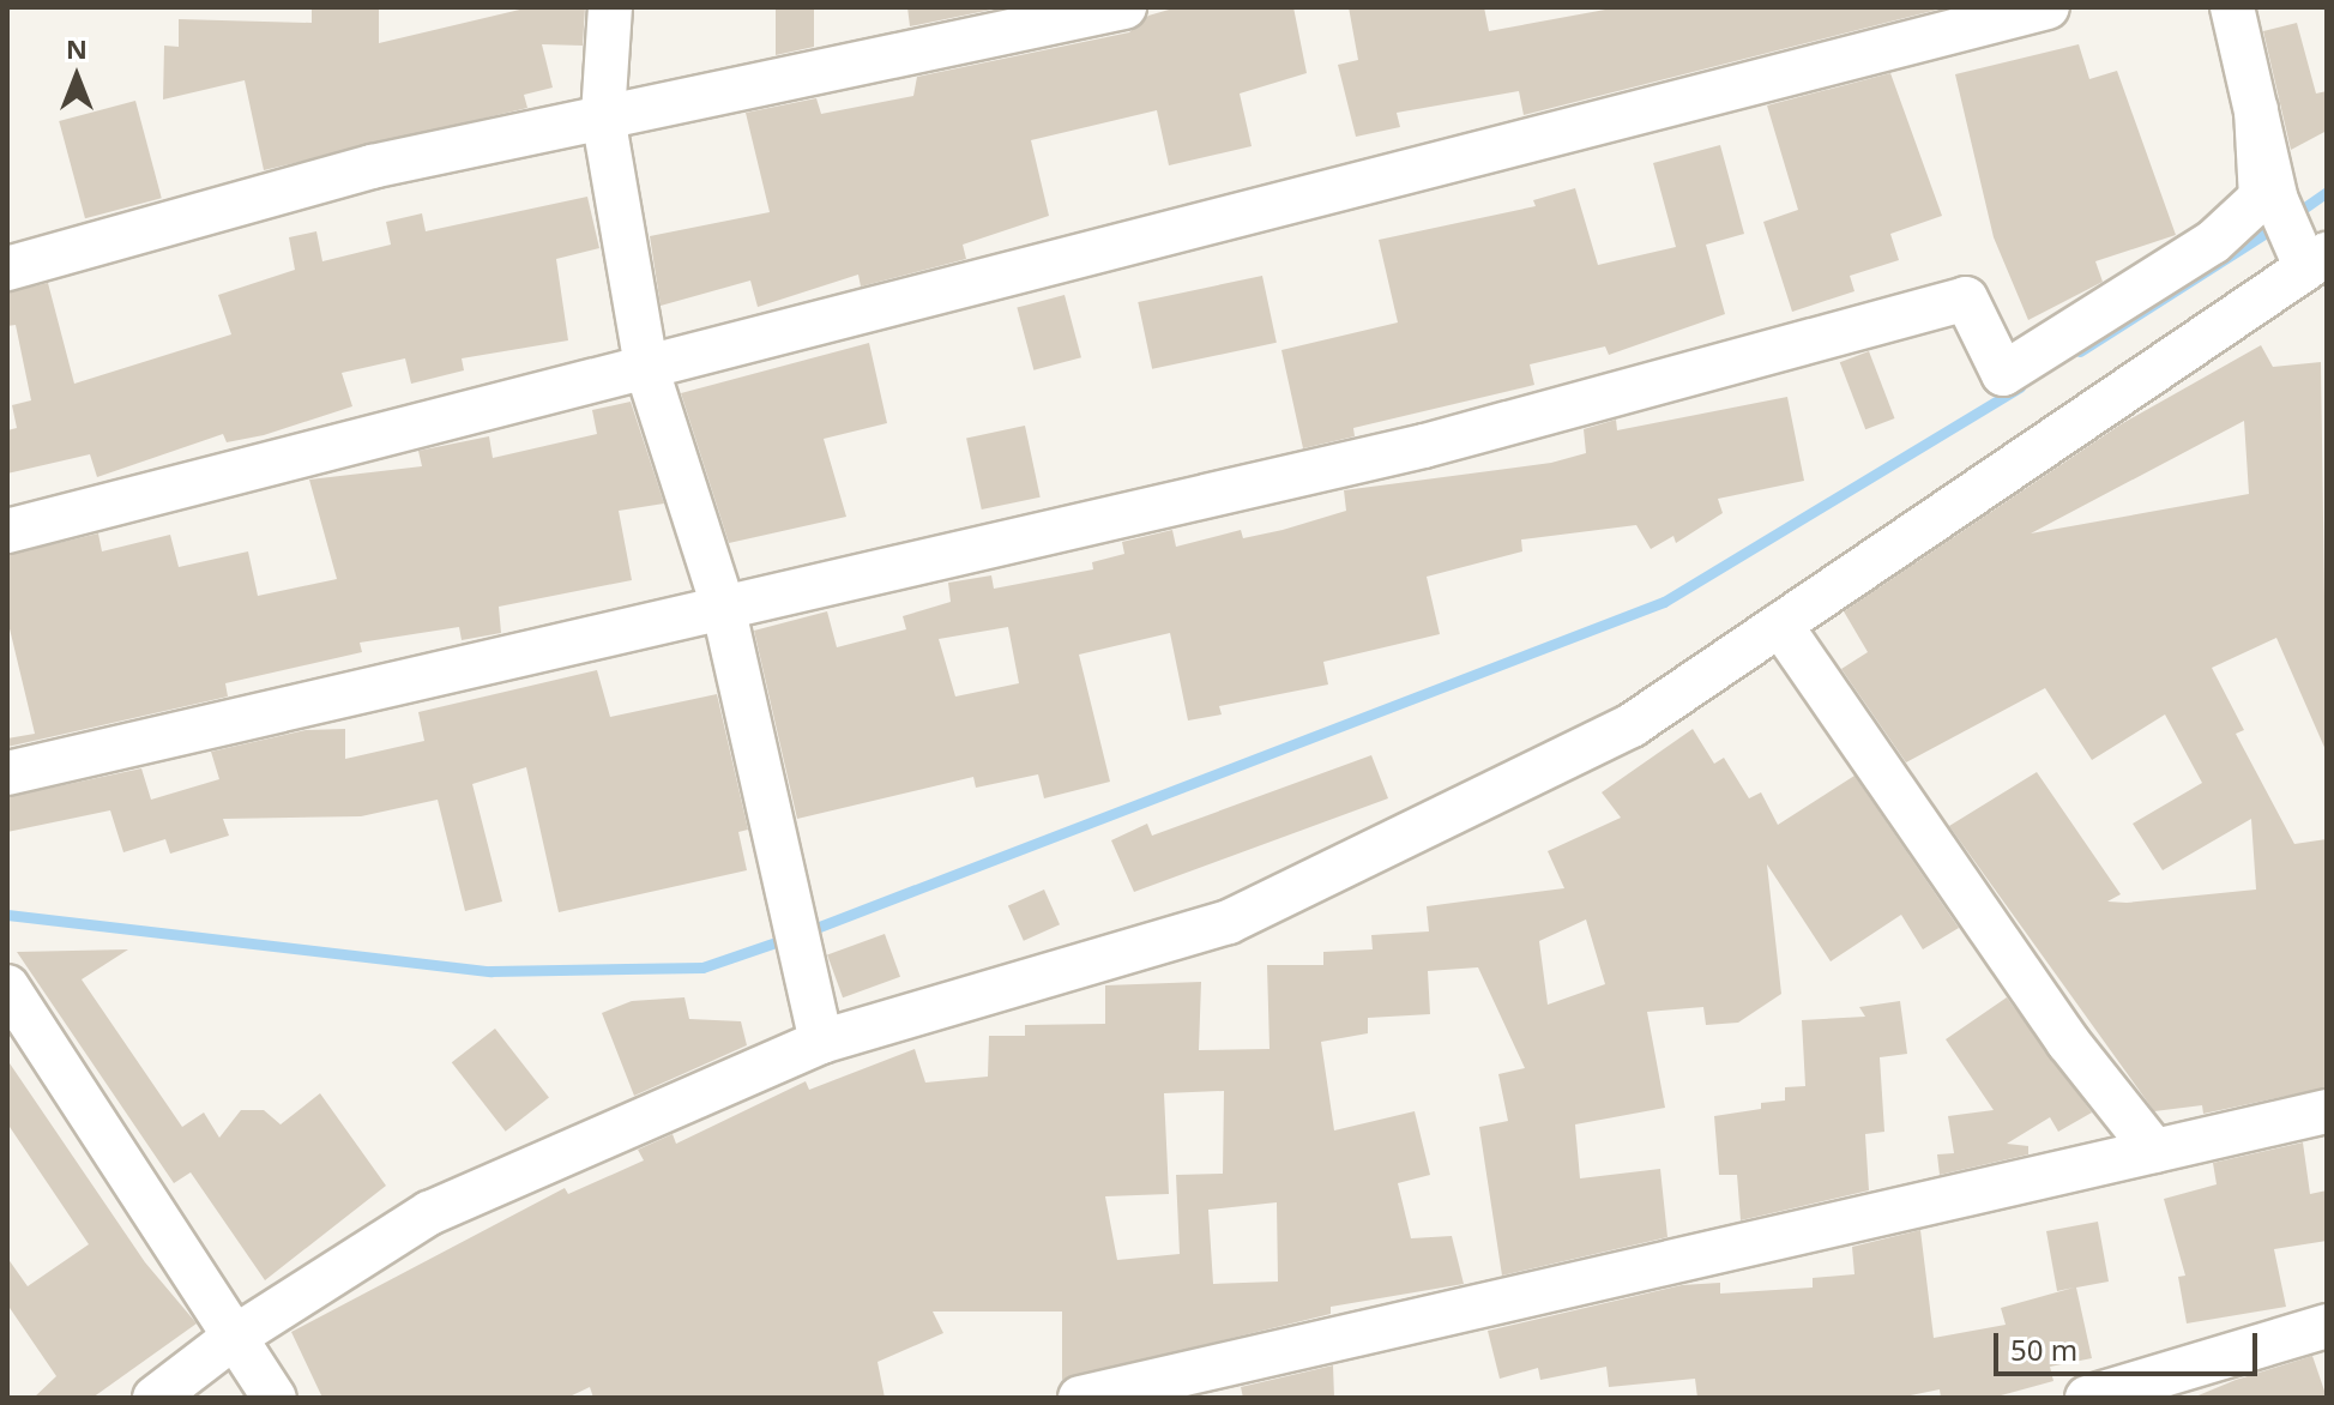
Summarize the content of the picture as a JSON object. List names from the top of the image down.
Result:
{
  "scale_bar": "50 m",
  "north": "top"
}
